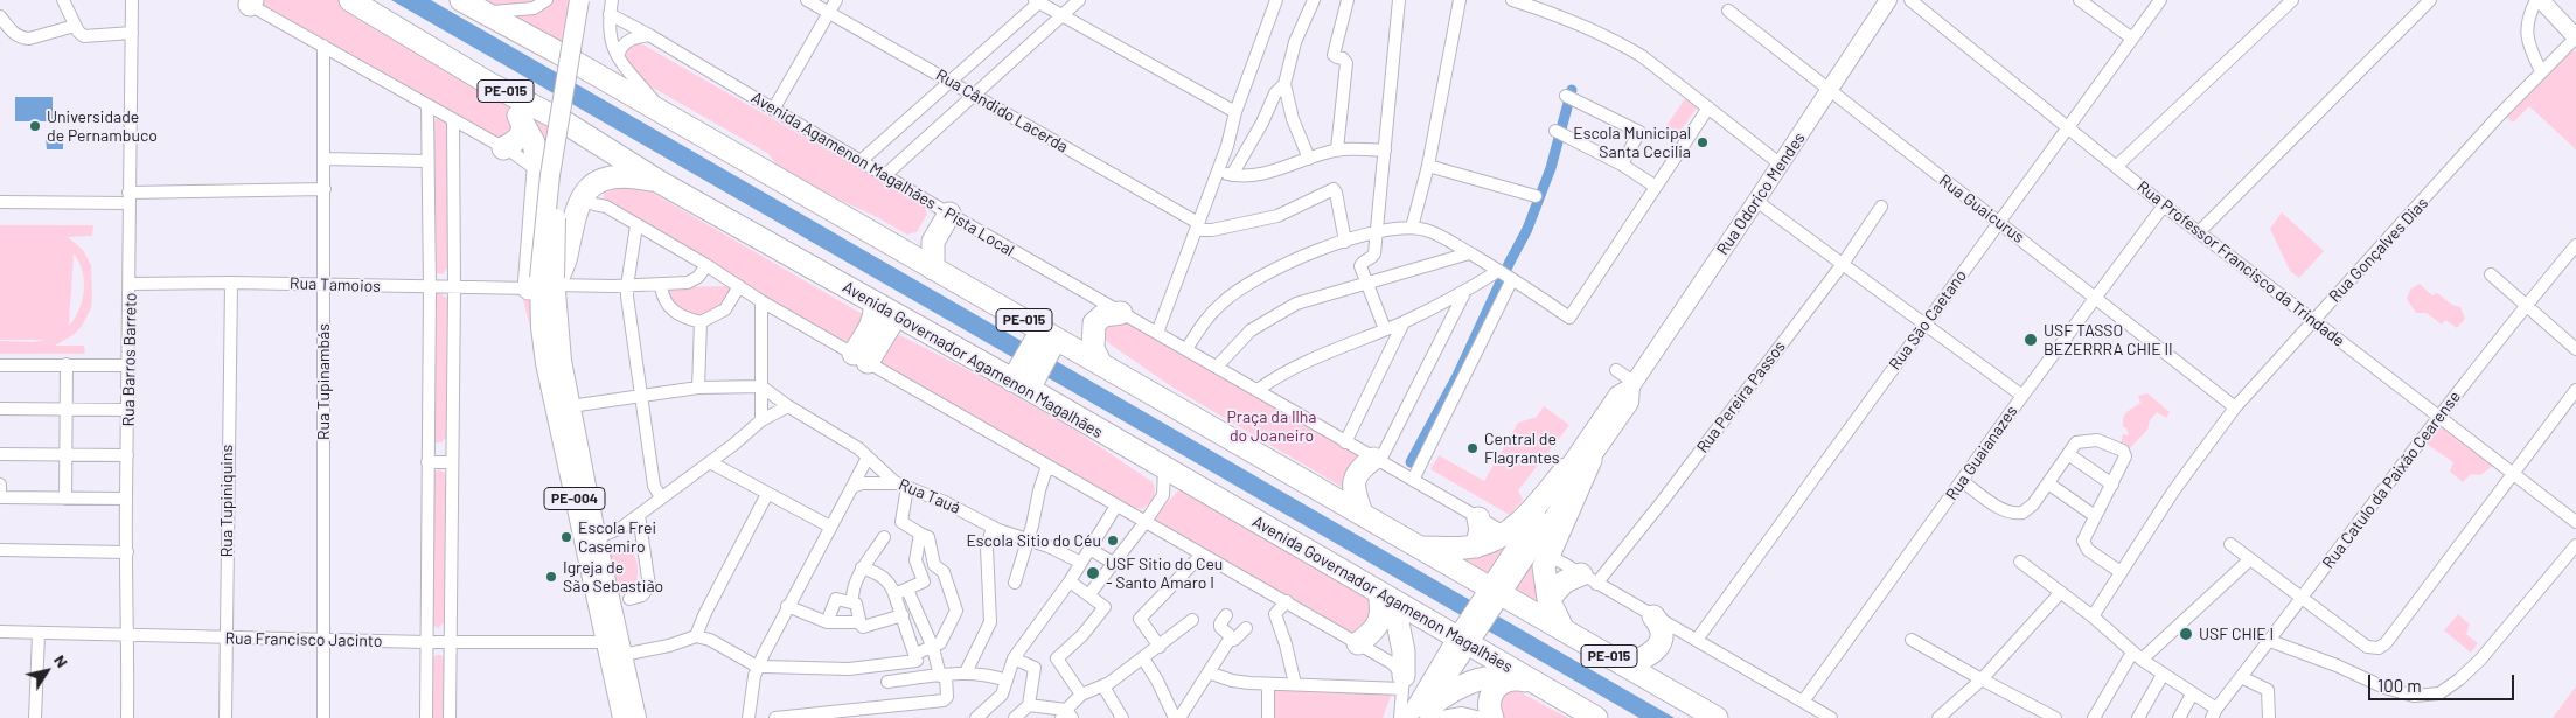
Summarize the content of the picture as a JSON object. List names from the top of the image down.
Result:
{
  "streets": {
    "highway": ["PE-015", "Avenida Governador Agamenon Magalhães"],
    "main road": ["Rua Odorico Mendes", "PE-004"],
    "street": [
      "Rua Cândido Lacerda",
      "Avenida Agamenon Magalhães - Pista Local",
      "Rua Guaicurus",
      "Rua Gonçalves Dias",
      "Rua Professor Francisco da Trindade",
      "Rua Tamoios",
      "Rua São Caetano",
      "Rua Barros Barreto",
      "Rua Tupinambás",
      "Rua Pereira Passos",
      "Rua Guaianazes",
      "Rua Catulo da Paixão Cearense",
      "Rua Tauá",
      "Rua Tupiniquins",
      "Rua Francisco Jacinto"
    ]
  },
  "crossings": [
    ["PE-015", "Rua Odorico Mendes"],
    ["Rua Odorico Mendes", "Rua Guaicurus"],
    ["Rua Guaicurus", "Rua Gonçalves Dias"],
    ["Rua Guaicurus", "Rua São Caetano"],
    ["Rua Guaicurus", "Rua Guaianazes"],
    ["Rua Gonçalves Dias", "Rua Professor Francisco da Trindade"],
    ["Rua Professor Francisco da Trindade", "Rua São Caetano"],
    ["Rua Professor Francisco da Trindade", "Rua Guaianazes"],
    ["Rua Professor Francisco da Trindade", "Rua Catulo da Paixão Cearense"],
    ["Rua Tamoios", "Rua Barros Barreto"],
    ["Rua Tamoios", "Rua Tupinambás"],
    ["Rua Tamoios", "PE-004"],
    ["Rua Tamoios", "Rua Tupiniquins"],
    ["Rua Barros Barreto", "Rua Francisco Jacinto"],
    ["Rua Tupinambás", "Rua Francisco Jacinto"],
    ["PE-004", "Rua Francisco Jacinto"],
    ["Rua Tupiniquins", "Rua Francisco Jacinto"]
  ],
  "parks": ["Praça da Ilha do Joaneiro"],
  "places": [
    "Universidade de Pernambuco",
    "Escola Municipal Santa Cecilia",
    "USF TASSO BEZERRRA CHIE II",
    "Central de Flagrantes",
    "Escola Frei Casemiro",
    "Escola Sitio do Céu",
    "USF Sitio do Ceu - Santo Amaro I",
    "Igreja de São Sebastião",
    "USF CHIE I"
  ],
  "scale_bar": "100 m",
  "north": "top right"
}
